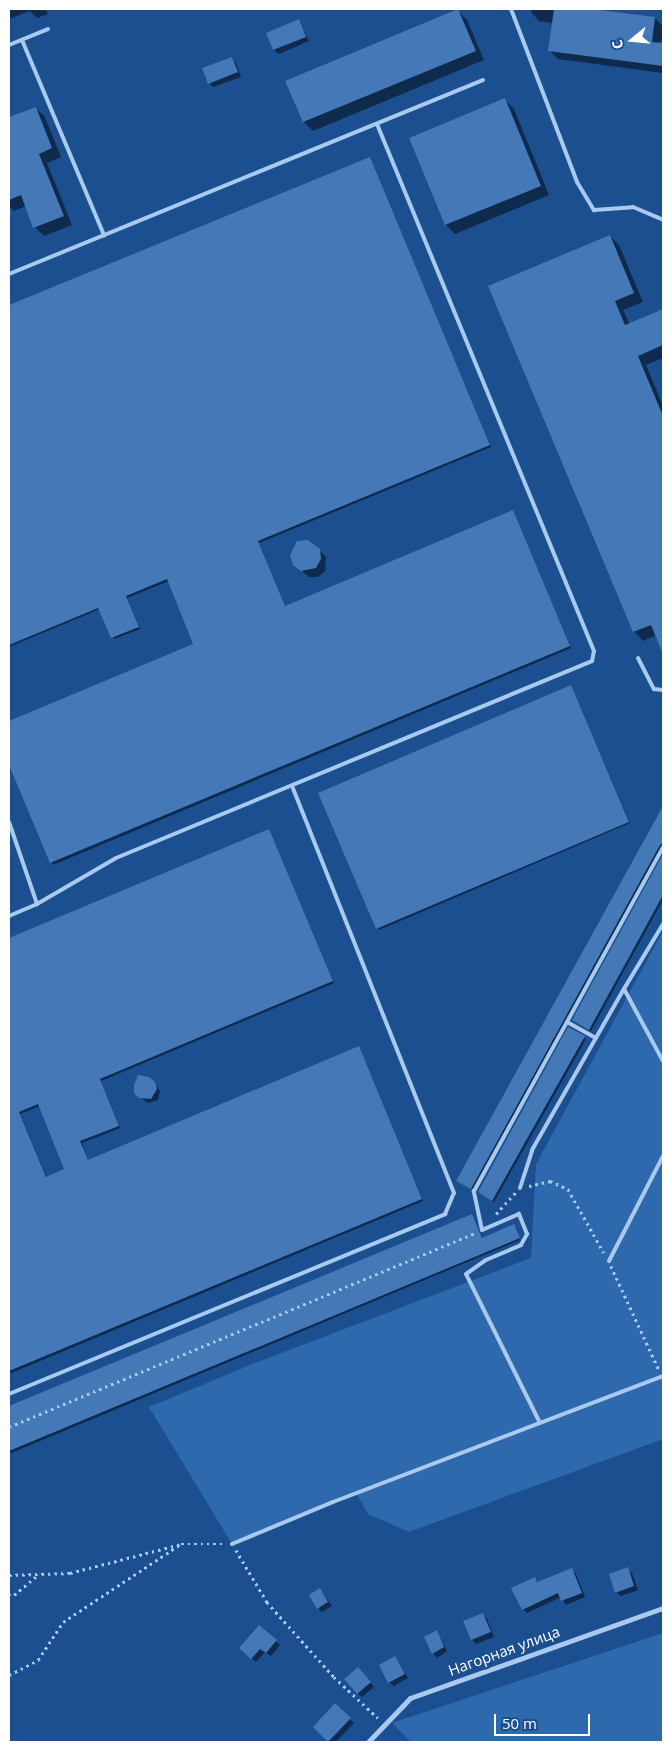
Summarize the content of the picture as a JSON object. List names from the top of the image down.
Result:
{
  "streets": {
    "street": ["Нагорная улица"]
  },
  "scale_bar": "50 m",
  "north": "left"
}
